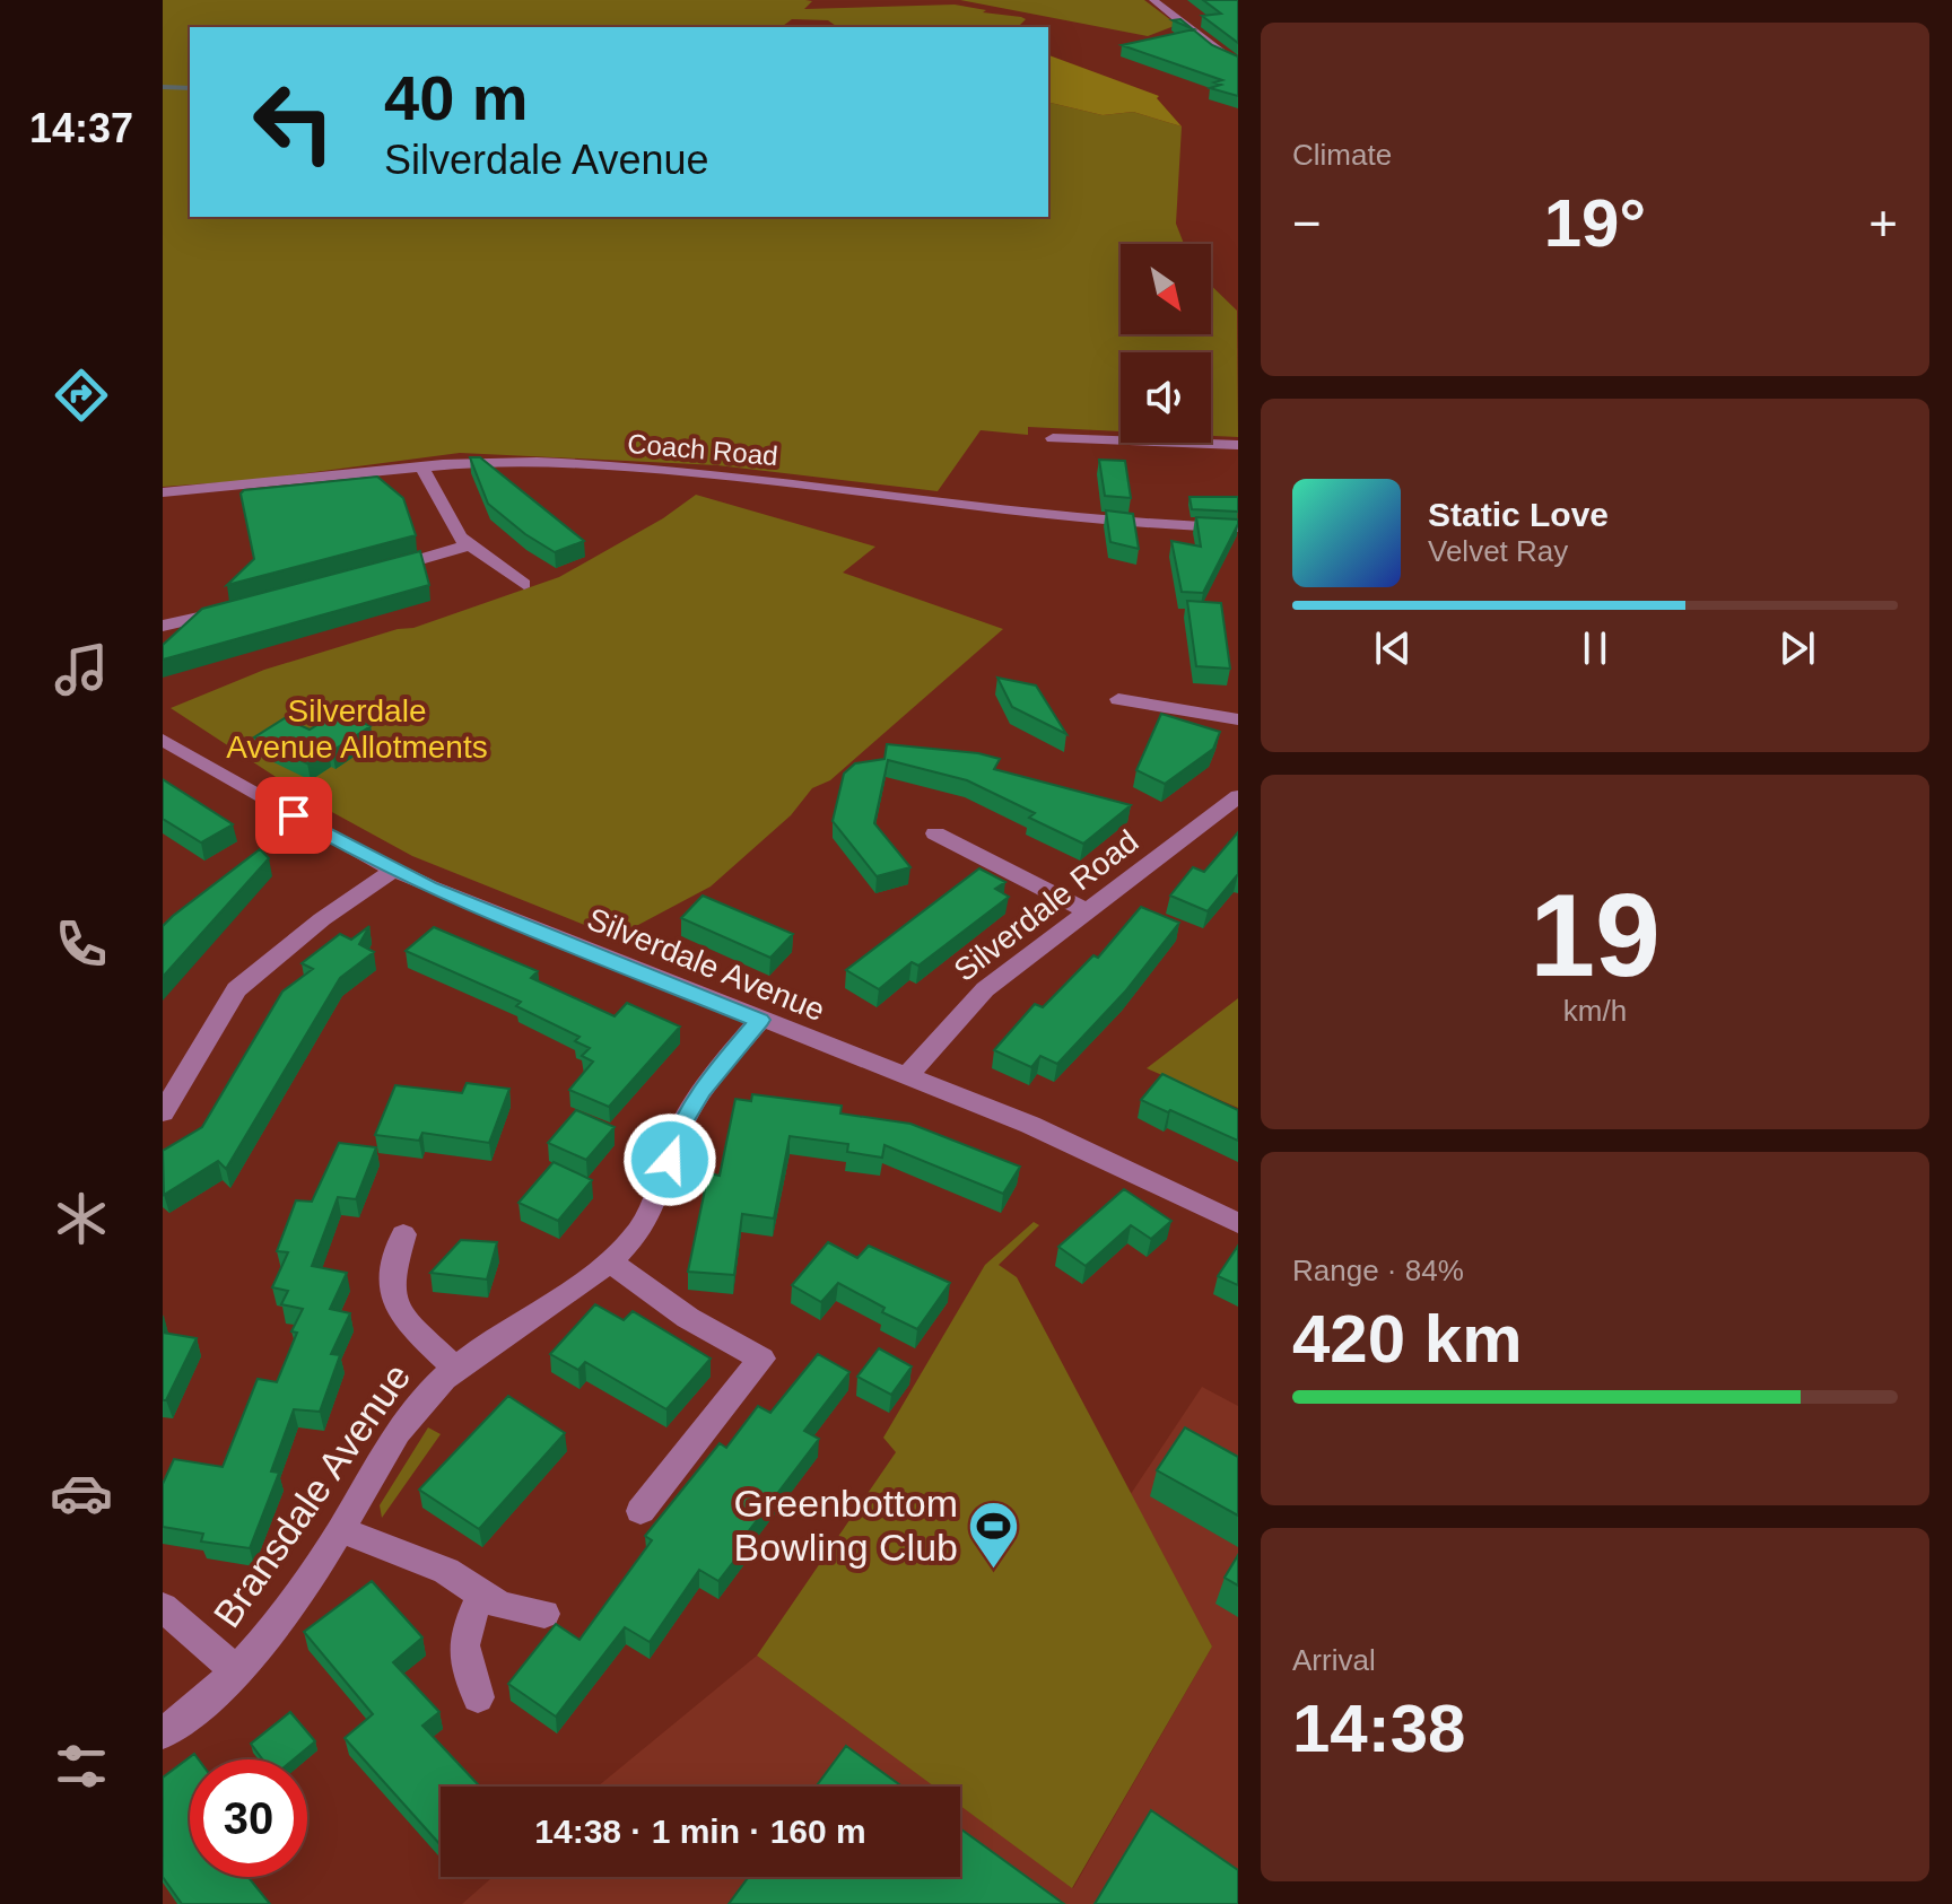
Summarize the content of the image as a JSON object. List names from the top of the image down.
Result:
{
  "streets": {
    "street": [
      "Coach Road",
      "Silverdale Road",
      "Silverdale Avenue",
      "Bransdale Avenue"
    ]
  },
  "crossings": [
    ["Silverdale Road", "Silverdale Avenue"],
    ["Silverdale Avenue", "Bransdale Avenue"]
  ],
  "parks": ["Silverdale Avenue Allotments"],
  "places": {
    "sports": ["Greenbottom Bowling Club"]
  },
  "north": "bottom right",
  "page": {
    "tabs": "14:37",
    "tile": [
      "Climate",
      ["19", "km/h"],
      ["Range · 84%", "420 km"],
      ["Arrival", "14:38"]
    ],
    "turn": ["40 m", "Silverdale Avenue"],
    "heat": ["−", "19°", "+"],
    "song": ["Static Love", "Velvet Ray"],
    "limit": "30",
    "trip": "14:38 · 1 min · 160 m"
  }
}
